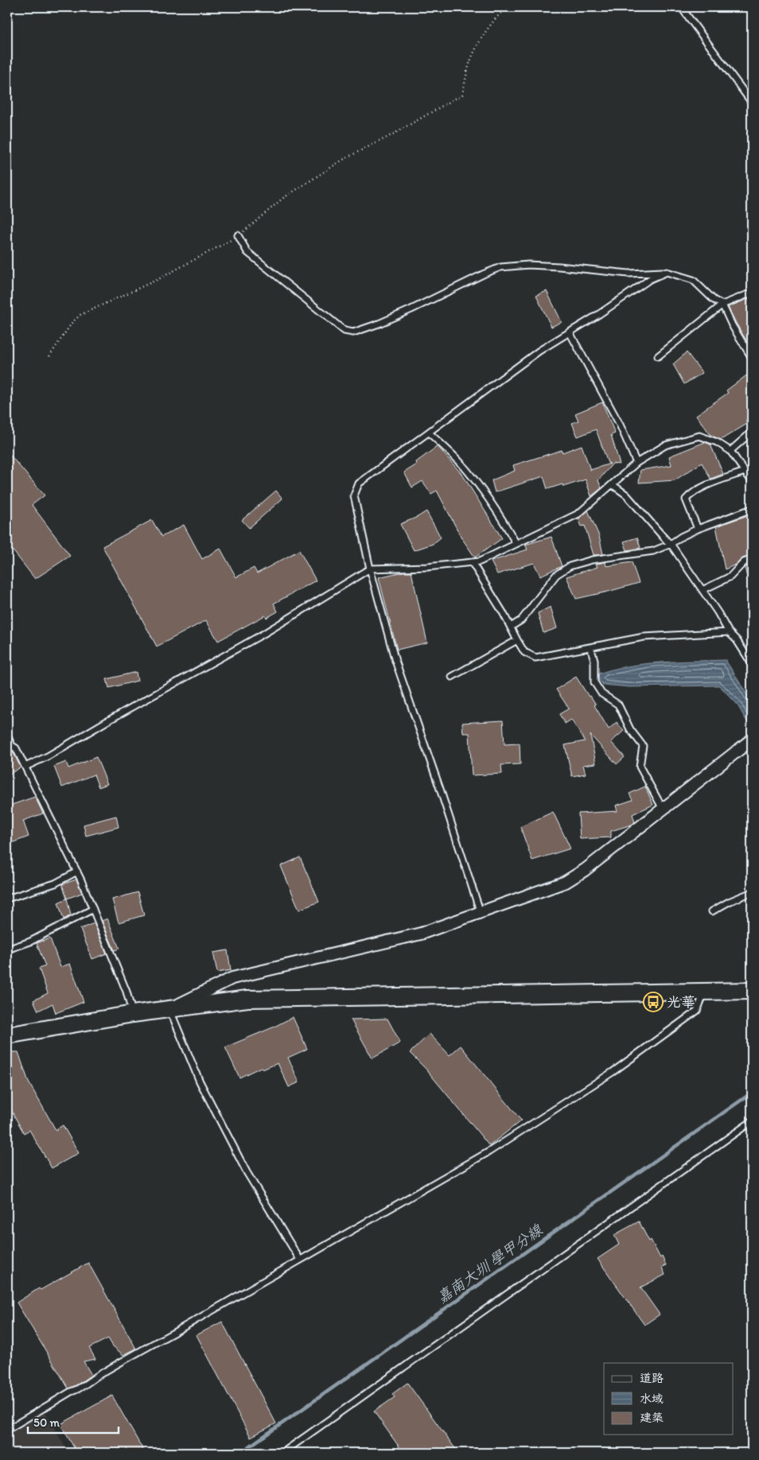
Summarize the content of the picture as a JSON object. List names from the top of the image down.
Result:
{
  "water": ["嘉南大圳 學甲分線"],
  "places": {
    "bus stop": ["光華"]
  },
  "legend": ["道路", "水域", "建築"],
  "scale_bar": "50 m"
}
